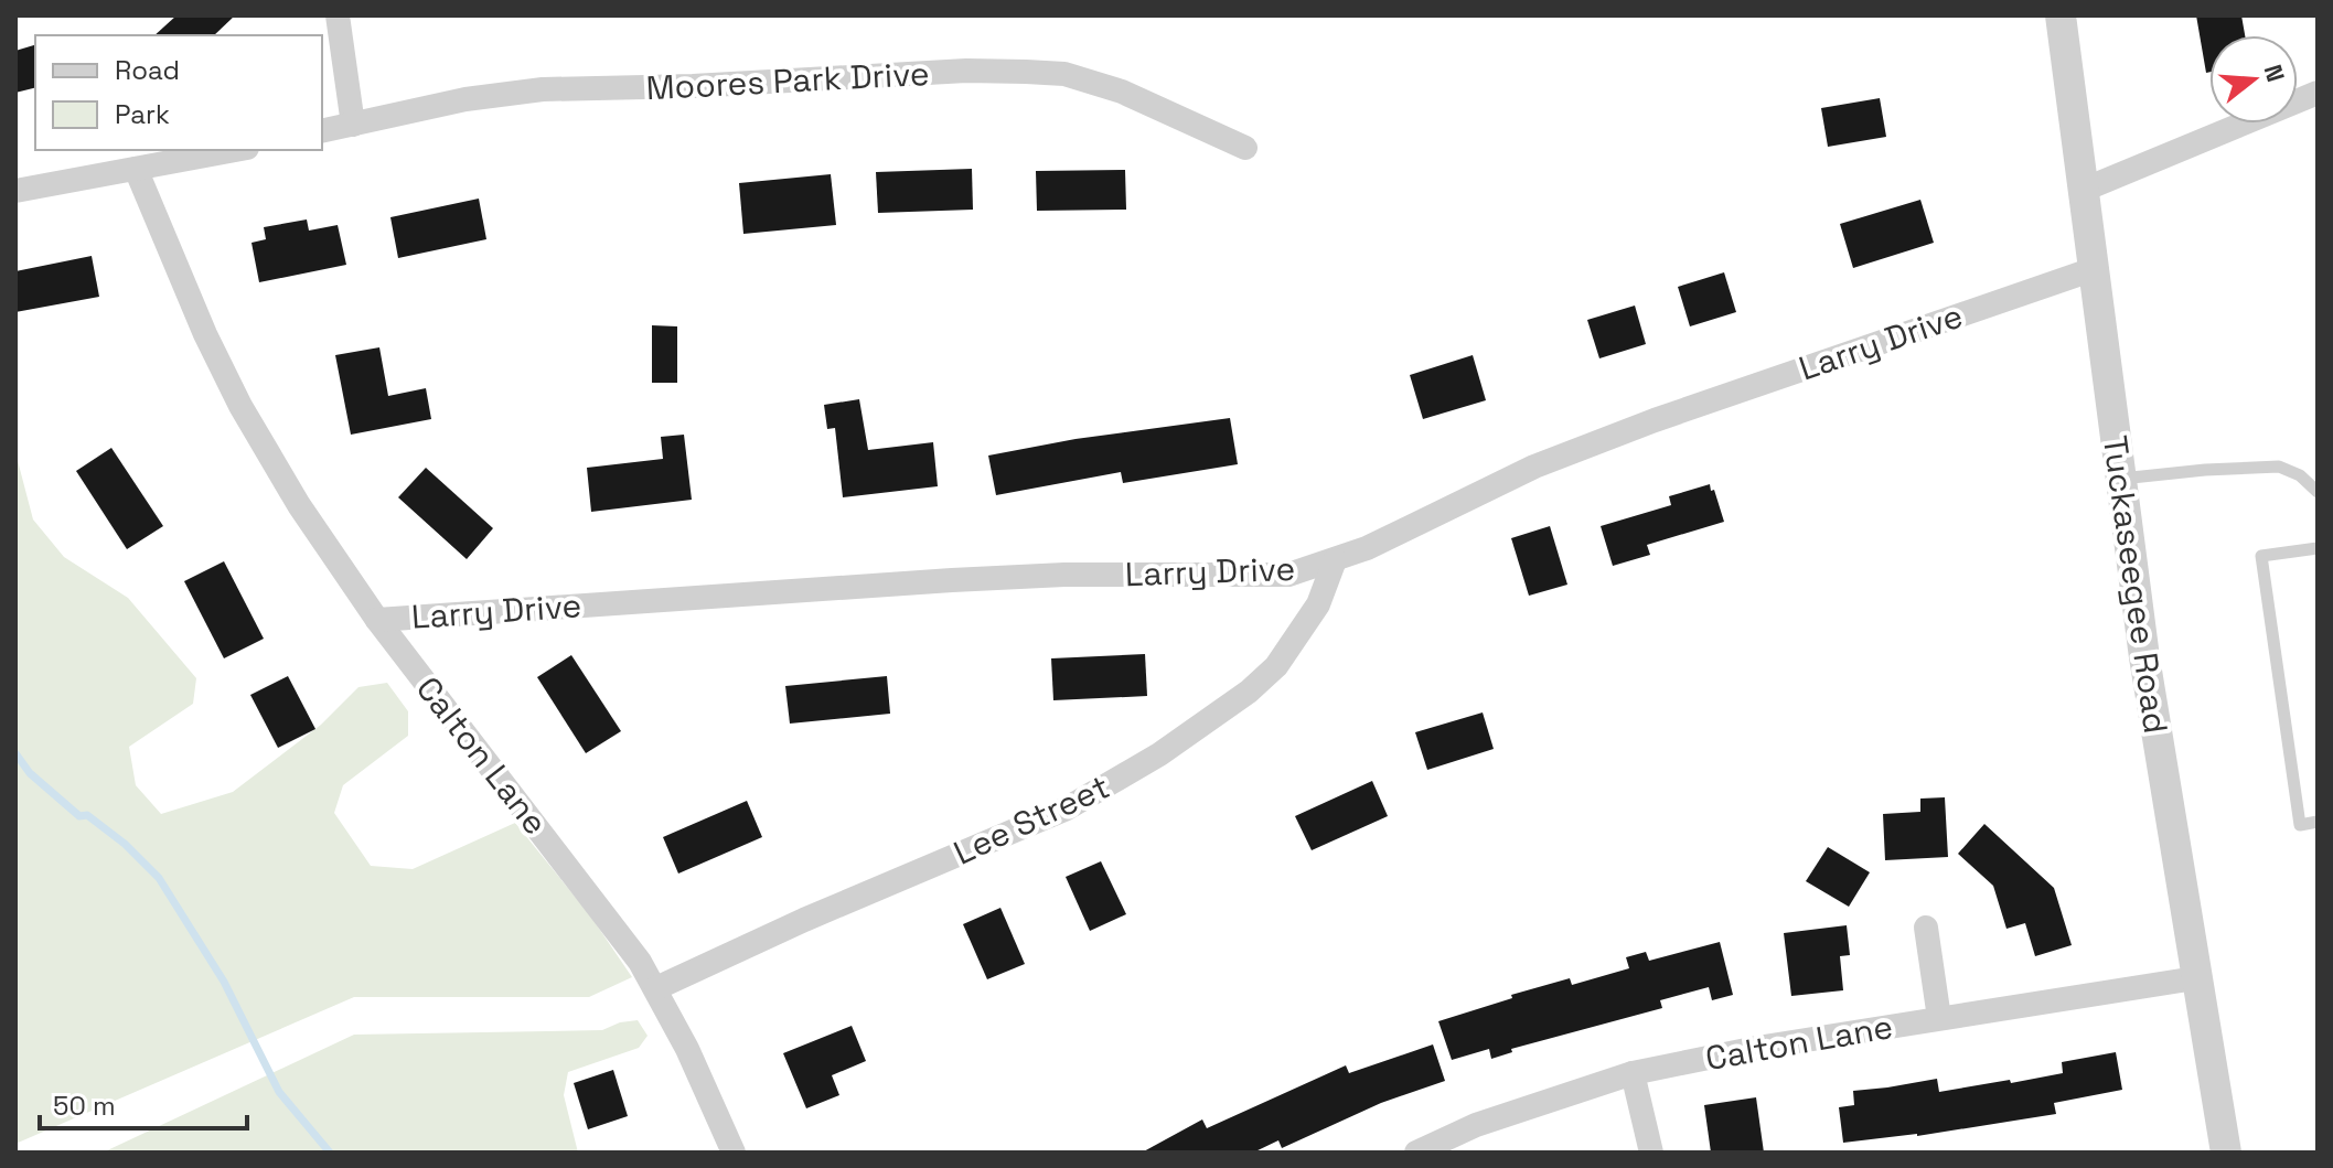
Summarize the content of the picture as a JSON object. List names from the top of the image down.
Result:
{
  "streets": {
    "street": [
      "Moores Park Drive",
      "Larry Drive",
      "Tuckaseegee Road",
      "Calton Lane",
      "Lee Street"
    ]
  },
  "crossings": [
    ["Larry Drive", "Tuckaseegee Road"],
    ["Larry Drive", "Calton Lane"],
    ["Larry Drive", "Lee Street"],
    ["Tuckaseegee Road", "Calton Lane"],
    ["Calton Lane", "Lee Street"]
  ],
  "legend": ["Road", "Park"],
  "scale_bar": "50 m",
  "north": "right"
}
